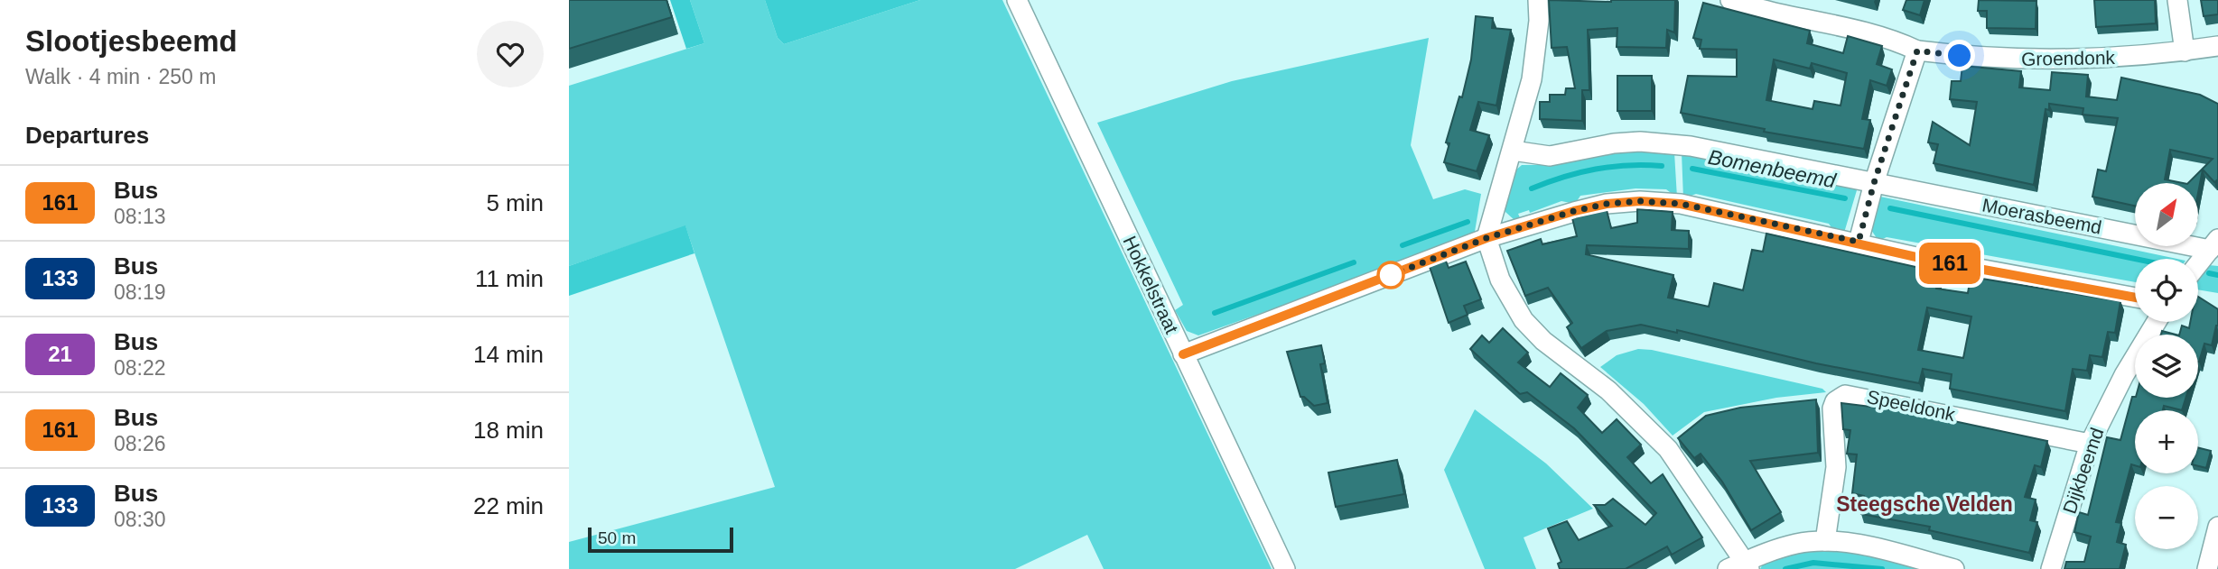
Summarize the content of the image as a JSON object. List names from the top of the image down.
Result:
{
  "streets": {
    "street": [
      "Groendonk",
      "Moerasbeemd",
      "Hokkelstraat",
      "Speeldonk",
      "Dijkbeemd"
    ]
  },
  "crossings": [
    ["Speeldonk", "Dijkbeemd"]
  ],
  "districts": ["Steegsche Velden"],
  "water": ["Bomenbeemd"],
  "lines": ["bus line 161"],
  "scale_bar": "50 m",
  "north": "top right",
  "page": {
    "heading": [
      ["Slootjesbeemd", "Walk · 4 min · 250 m"],
      "Departures"
    ],
    "on_map": "161",
    "list": [
      {
        "mark": "161",
        "name": "Bus",
        "note": "08:13",
        "value": "5 min"
      },
      {
        "mark": "133",
        "name": "Bus",
        "note": "08:19",
        "value": "11 min"
      },
      {
        "mark": "21",
        "name": "Bus",
        "note": "08:22",
        "value": "14 min"
      },
      {
        "mark": "161",
        "name": "Bus",
        "note": "08:26",
        "value": "18 min"
      },
      {
        "mark": "133",
        "name": "Bus",
        "note": "08:30",
        "value": "22 min"
      }
    ],
    "map_buttons": ["+", "−"],
    "scale": "50 m"
  }
}
